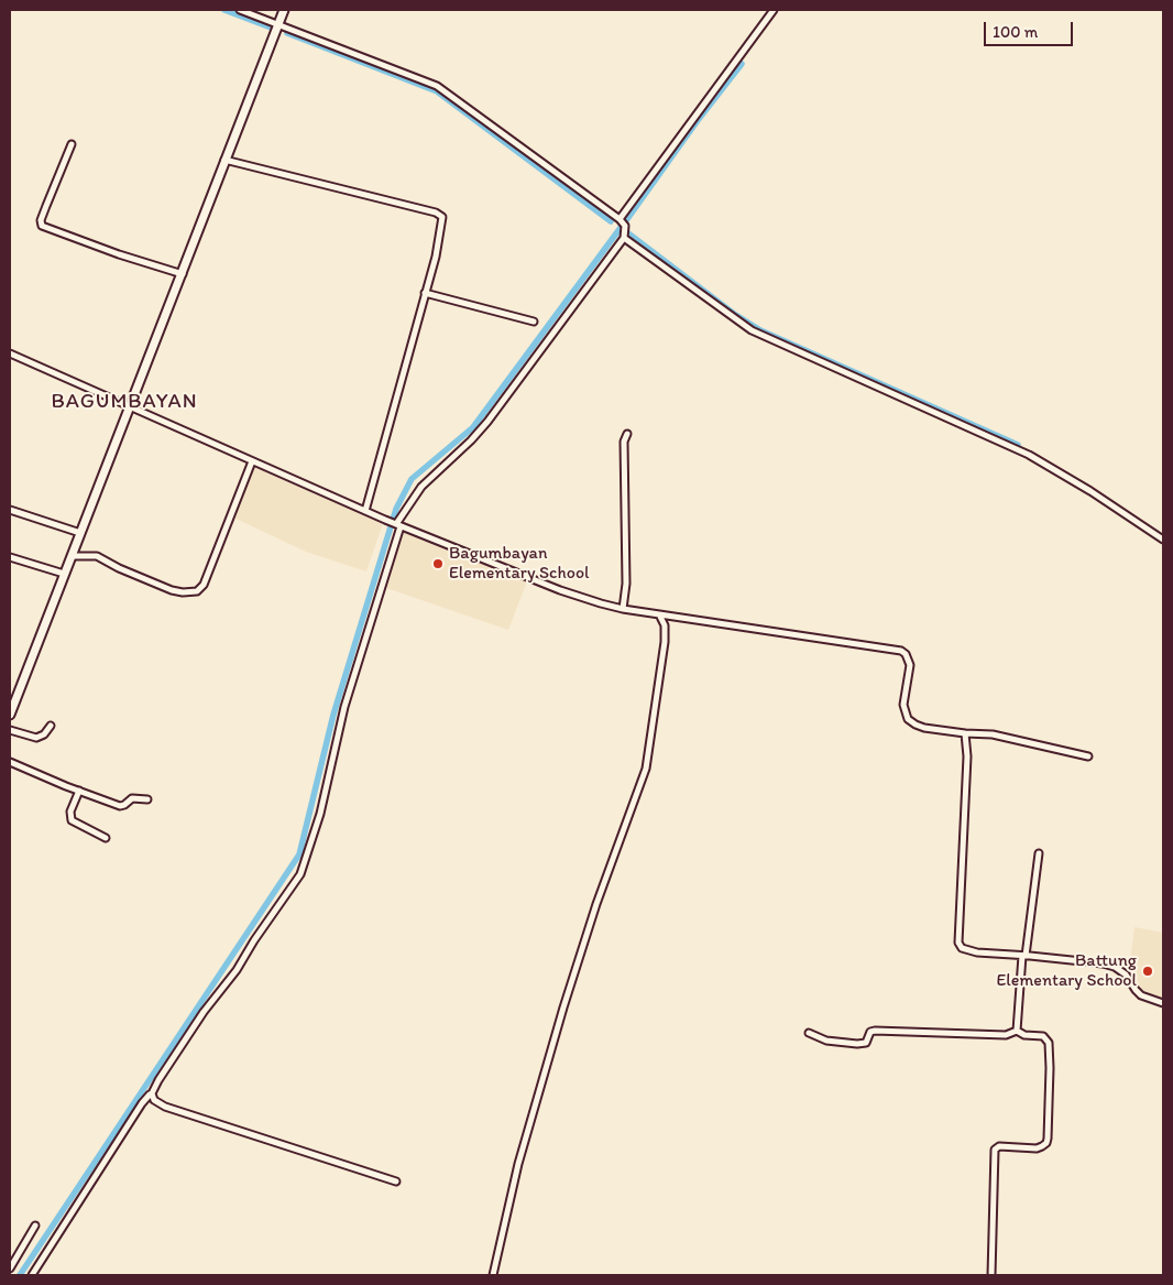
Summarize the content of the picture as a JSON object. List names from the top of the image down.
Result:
{
  "districts": ["BAGUMBAYAN"],
  "places": ["Bagumbayan Elementary School", "Battung Elementary School"],
  "scale_bar": "100 m"
}
